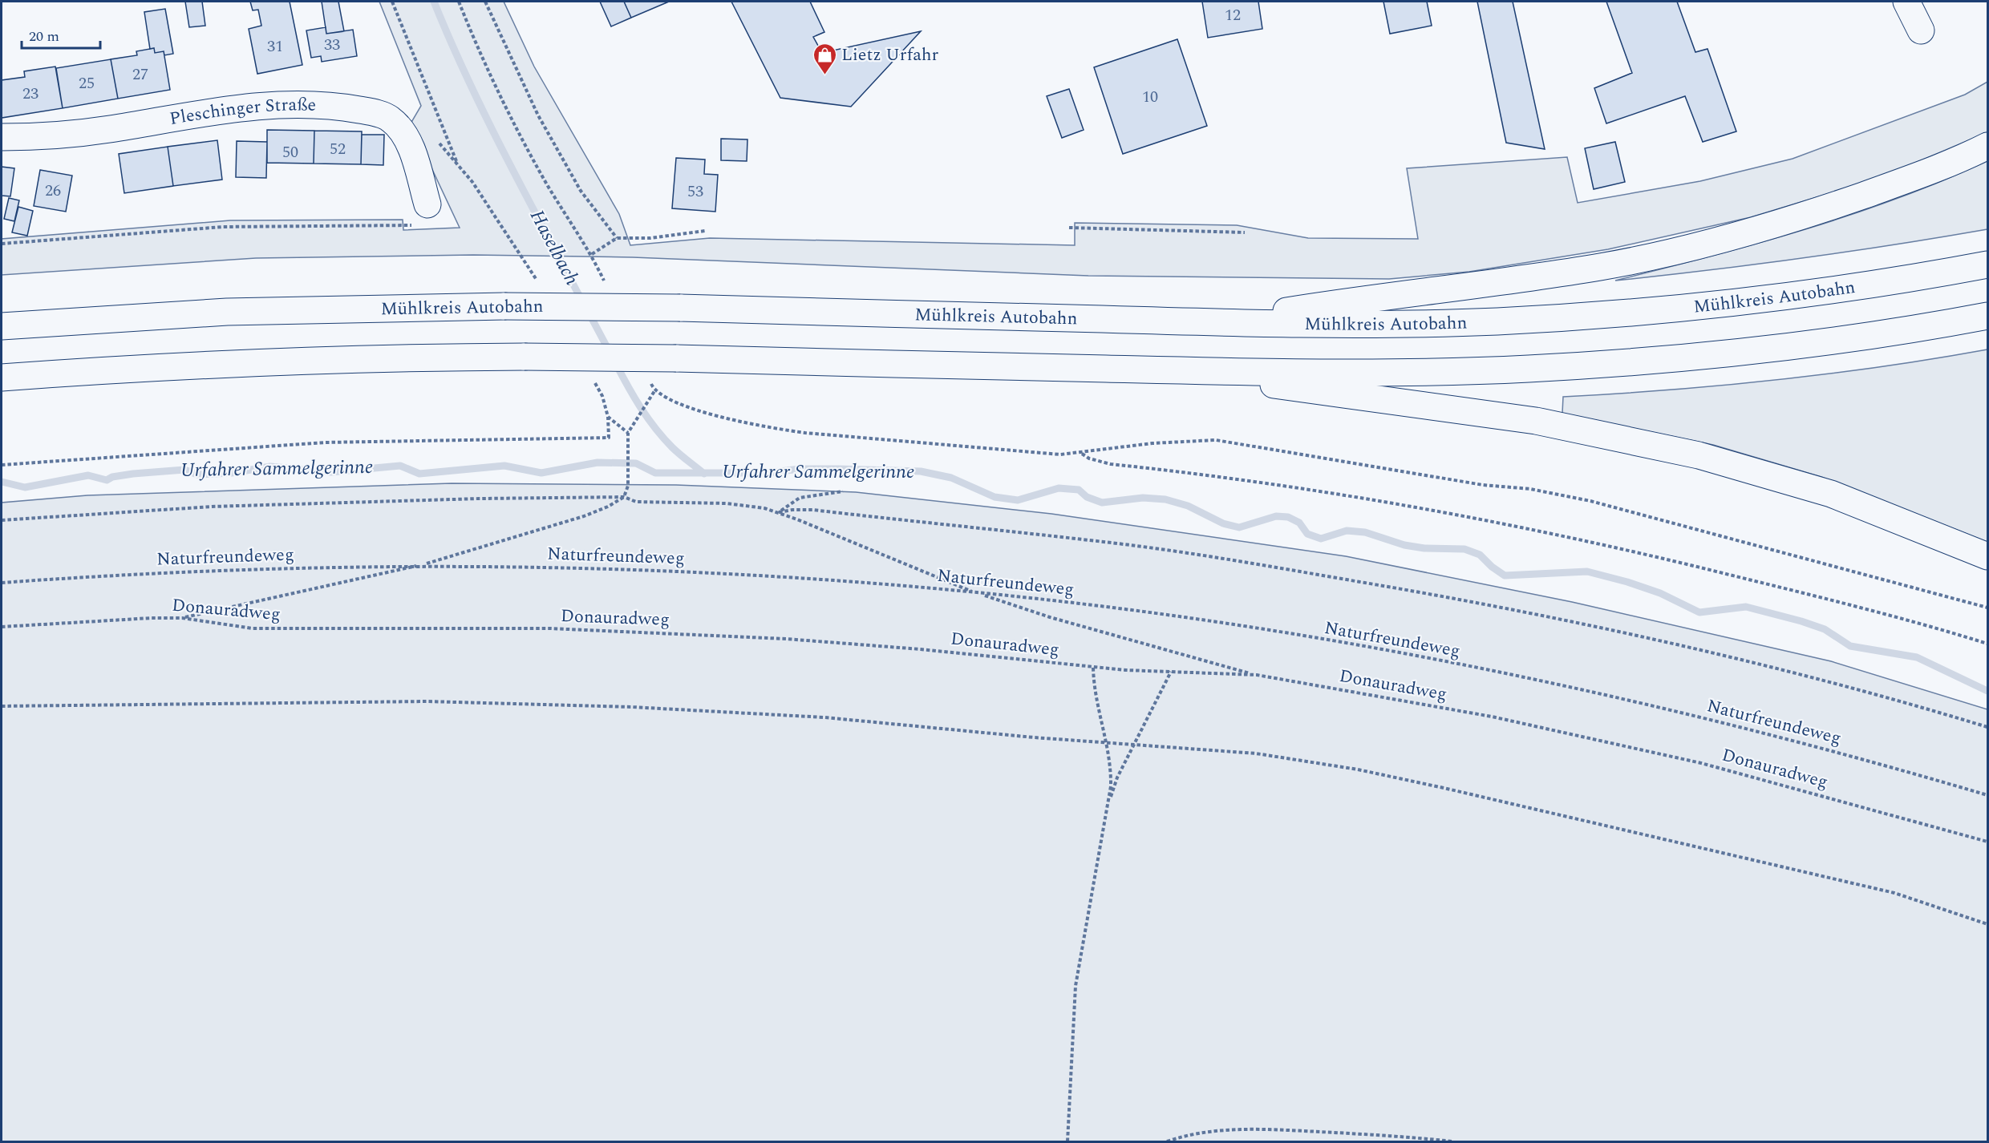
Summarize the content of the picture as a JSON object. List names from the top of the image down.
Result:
{
  "streets": {
    "main road": ["Pleschinger Straße", "Mühlkreis Autobahn"],
    "path": ["Naturfreundeweg", "Donauradweg"]
  },
  "water": ["Haselbach", "Urfahrer Sammelgerinne"],
  "places": {
    "shop": ["Lietz Urfahr"]
  },
  "house_numbers": [
    "12",
    "33",
    "31",
    "27",
    "25",
    "23",
    "10",
    "52",
    "50",
    "26",
    "53"
  ],
  "scale_bar": "20 m"
}
